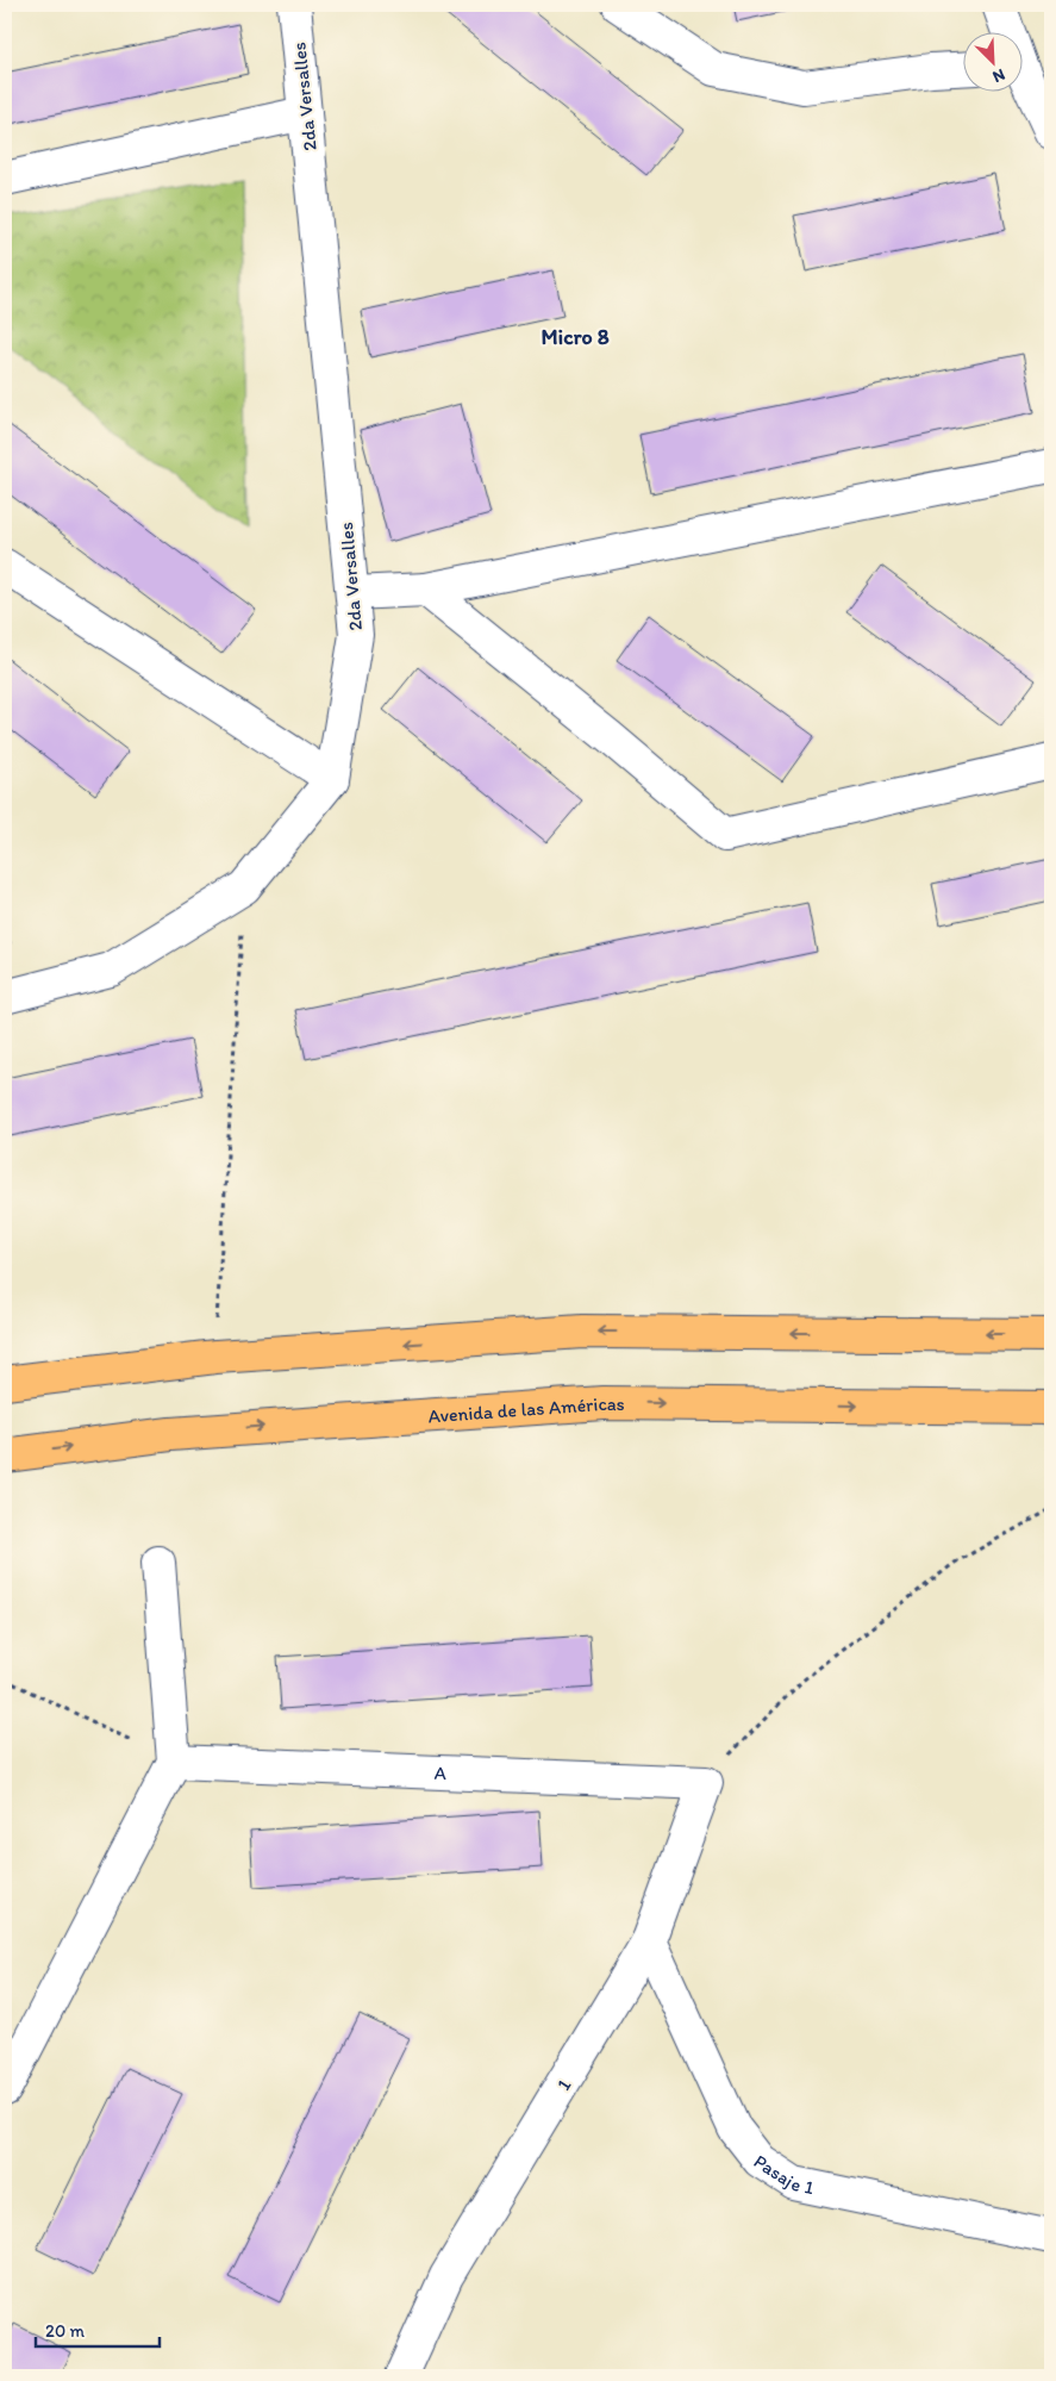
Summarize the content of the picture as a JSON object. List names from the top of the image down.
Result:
{
  "streets": {
    "main road": ["Avenida de las Américas"],
    "street": [
      "2da Versalles",
      "A",
      "1",
      "Pasaje 1"
    ]
  },
  "crossings": [
    ["A", "1"],
    ["1", "Pasaje 1"]
  ],
  "districts": ["Micro 8"],
  "scale_bar": "20 m",
  "north": "bottom right"
}
